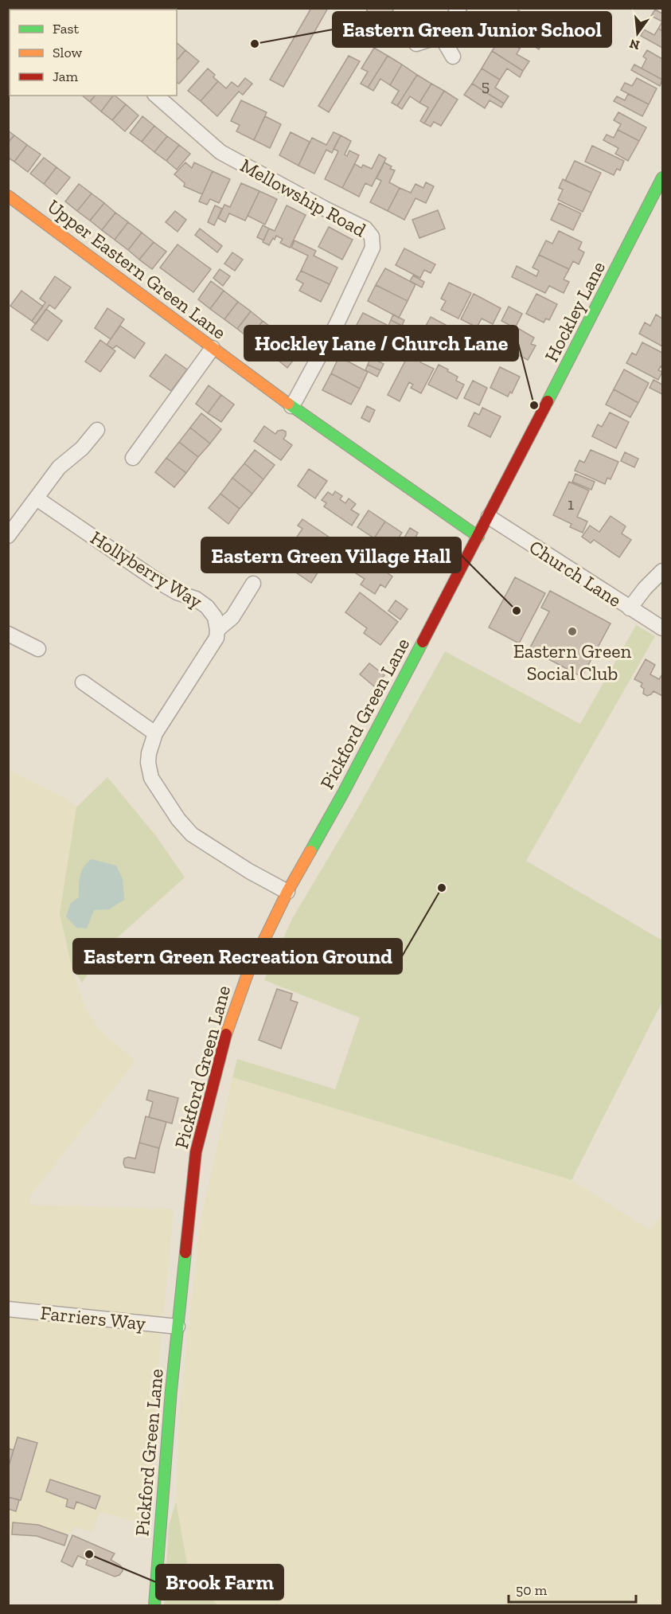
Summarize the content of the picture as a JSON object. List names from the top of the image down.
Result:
{
  "streets": {
    "street": [
      "Mellowship Road",
      "Upper Eastern Green Lane",
      "Hockley Lane",
      "Hollyberry Way",
      "Church Lane",
      "Pickford Green Lane",
      "Farriers Way"
    ]
  },
  "crossings": [
    ["Mellowship Road", "Upper Eastern Green Lane"],
    ["Upper Eastern Green Lane", "Hockley Lane"],
    ["Upper Eastern Green Lane", "Pickford Green Lane"],
    ["Hockley Lane", "Church Lane"],
    ["Hockley Lane", "Pickford Green Lane"],
    ["Hollyberry Way", "Pickford Green Lane"],
    ["Pickford Green Lane", "Farriers Way"]
  ],
  "places": [
    "Eastern Green Junior School",
    "Hockley Lane / Church Lane",
    "Eastern Green Village Hall",
    "Eastern Green Social Club",
    "Eastern Green Recreation Ground",
    "Brook Farm"
  ],
  "house_numbers": ["5", "1"],
  "legend": ["Fast", "Slow", "Jam"],
  "scale_bar": "50 m",
  "north": "bottom"
}
